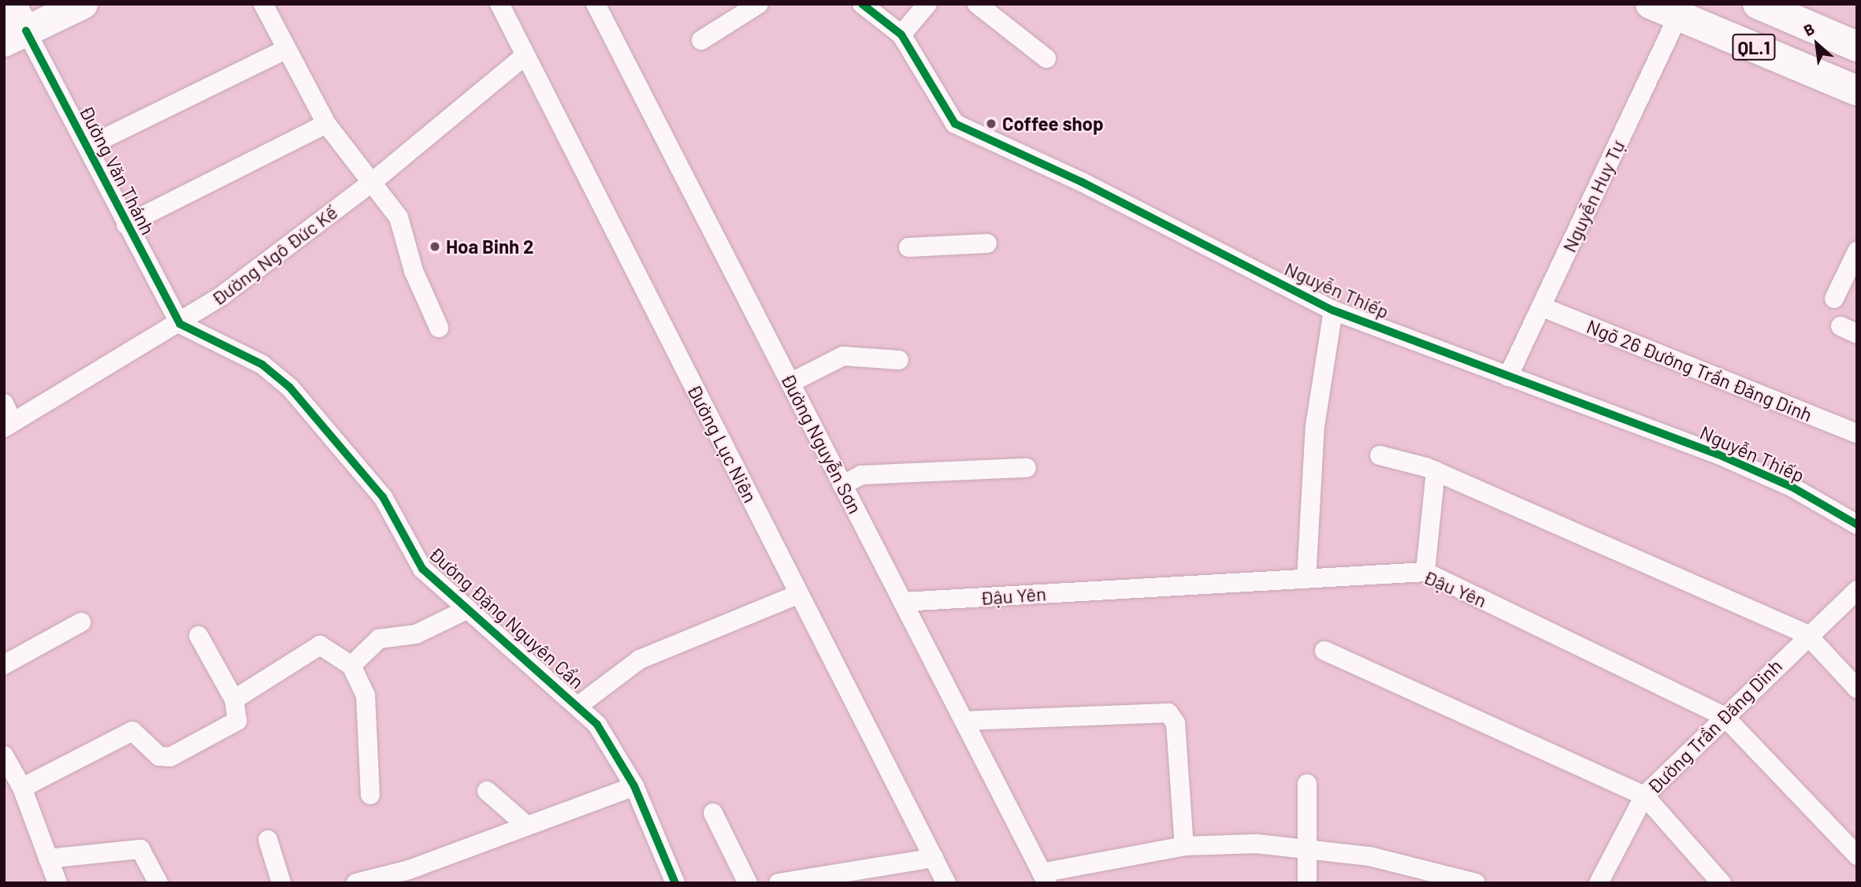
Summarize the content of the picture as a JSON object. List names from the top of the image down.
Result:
{
  "streets": {
    "main road": ["QL.1"],
    "street": [
      "Đường Văn Thánh",
      "Nguyễn Huy Tự",
      "Đường Ngô Đức Kế",
      "Nguyễn Thiếp",
      "Ngõ 26 Đường Trần Đăng Dinh",
      "Đường Lục Niên",
      "Đường Nguyễn Sơn",
      "Đậu Yên",
      "Đường Đặng Nguyên Cẩn",
      "Đường Trần Đăng Dinh"
    ]
  },
  "crossings": [
    ["QL.1", "Nguyễn Huy Tự"],
    ["Đường Văn Thánh", "Đường Ngô Đức Kế"],
    ["Đường Văn Thánh", "Đường Đặng Nguyên Cẩn"],
    ["Nguyễn Huy Tự", "Nguyễn Thiếp"],
    ["Nguyễn Huy Tự", "Ngõ 26 Đường Trần Đăng Dinh"],
    ["Đường Ngô Đức Kế", "Đường Lục Niên"],
    ["Đường Ngô Đức Kế", "Đường Đặng Nguyên Cẩn"],
    ["Đường Nguyễn Sơn", "Đậu Yên"],
    ["Đậu Yên", "Đường Trần Đăng Dinh"]
  ],
  "places": ["Coffee shop", "Hoa Binh 2"],
  "north": "top left"
}
